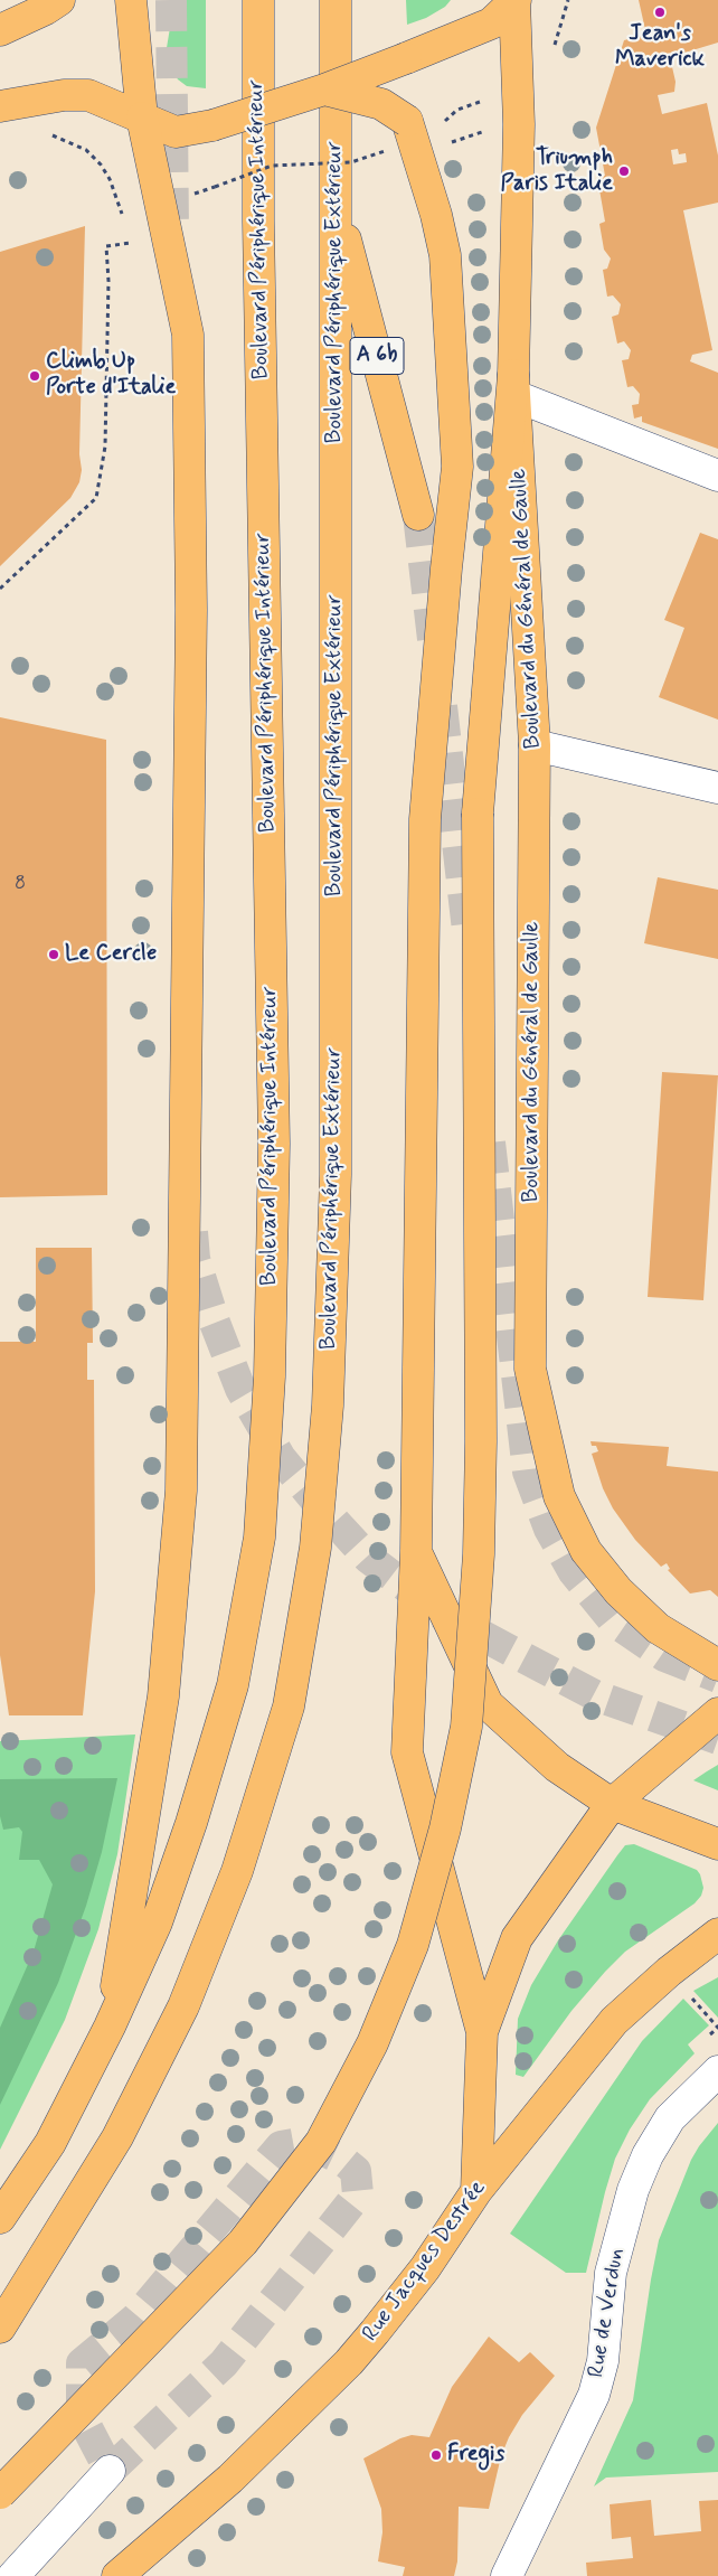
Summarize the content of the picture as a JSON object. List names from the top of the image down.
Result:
{
  "streets": {
    "main road": [
      "Boulevard Périphérique Intérieur",
      "Boulevard Périphérique Extérieur",
      "A 6b",
      "Boulevard du Général de Gaulle",
      "Rue Jacques Destrée"
    ],
    "street": ["Rue de Verdun"]
  },
  "crossings": [
    ["Boulevard Périphérique Extérieur", "A 6b"]
  ],
  "places": [
    "Jean's Maverick",
    "Triumph Paris Italie",
    "Climb Up Porte d'Italie",
    "Le Cercle",
    "Fregis"
  ],
  "house_numbers": ["8"]
}
